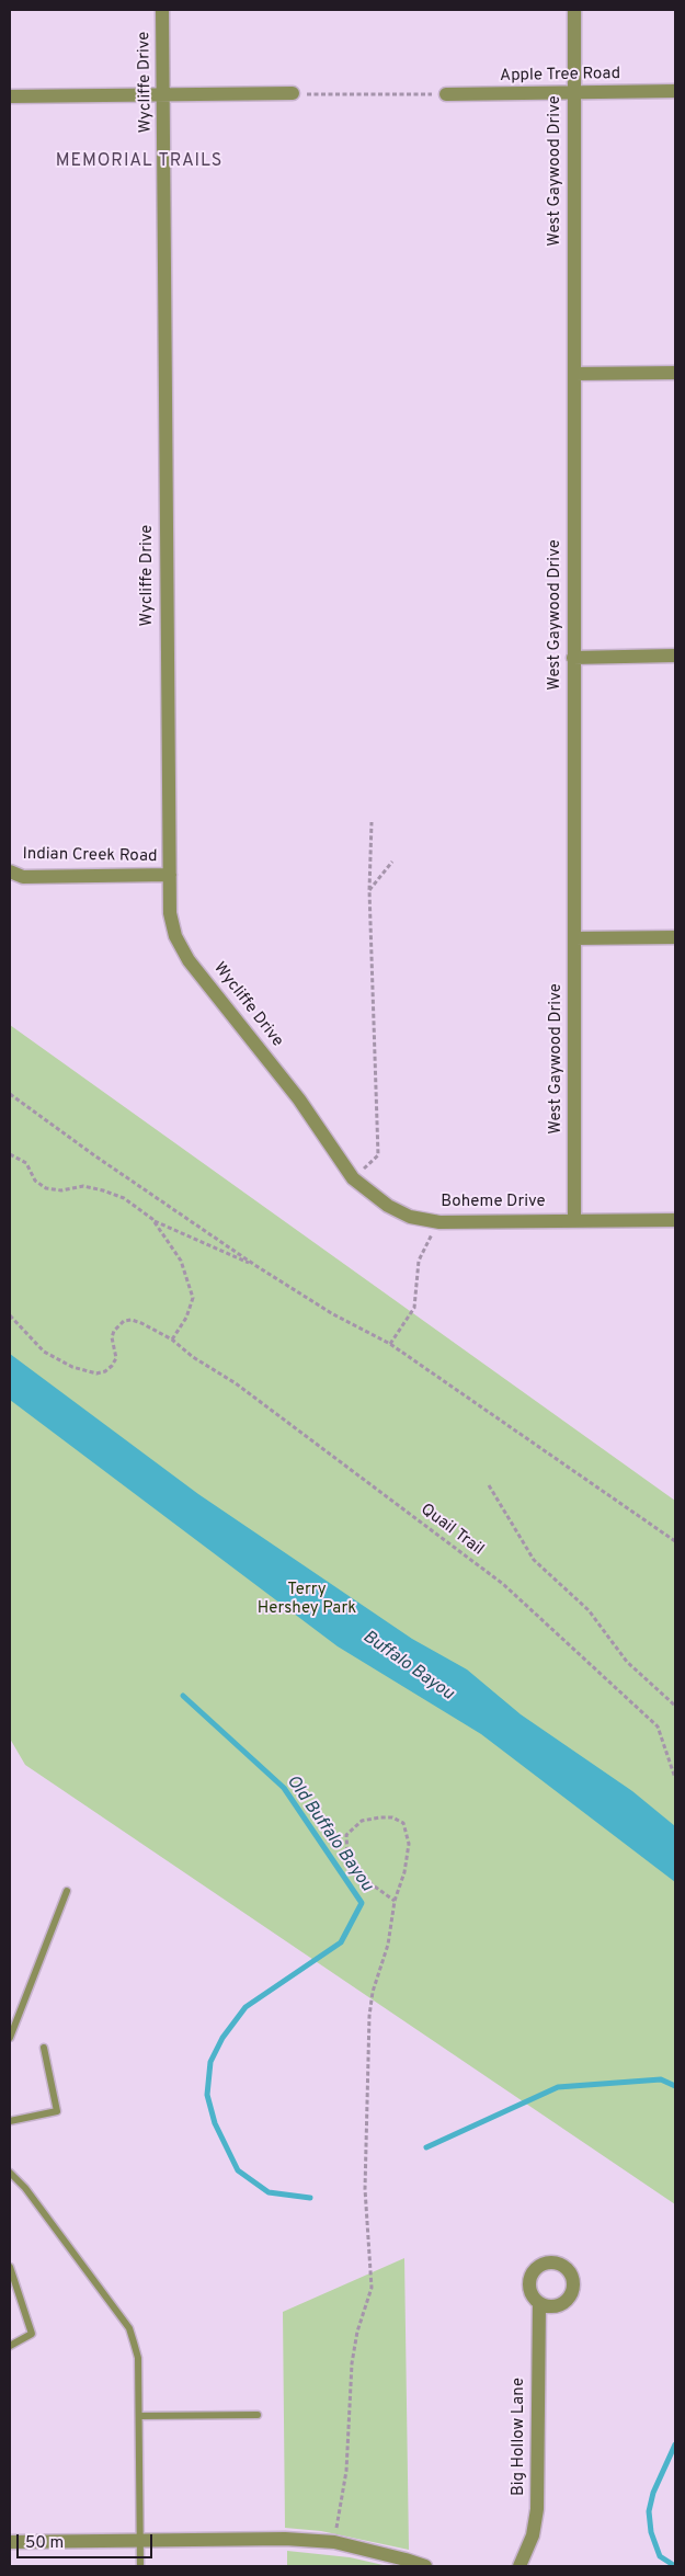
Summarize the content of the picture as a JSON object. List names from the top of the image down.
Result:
{
  "streets": {
    "street": [
      "Apple Tree Road",
      "Wycliffe Drive",
      "West Gaywood Drive",
      "Indian Creek Road",
      "Boheme Drive",
      "Big Hollow Lane"
    ],
    "path": ["Quail Trail"]
  },
  "crossings": [
    ["Apple Tree Road", "West Gaywood Drive"],
    ["Wycliffe Drive", "Indian Creek Road"],
    ["Wycliffe Drive", "Boheme Drive"],
    ["West Gaywood Drive", "Boheme Drive"]
  ],
  "districts": ["MEMORIAL TRAILS"],
  "water": ["Buffalo Bayou", "Old Buffalo Bayou"],
  "parks": ["Terry Hershey Park"],
  "scale_bar": "50 m"
}
